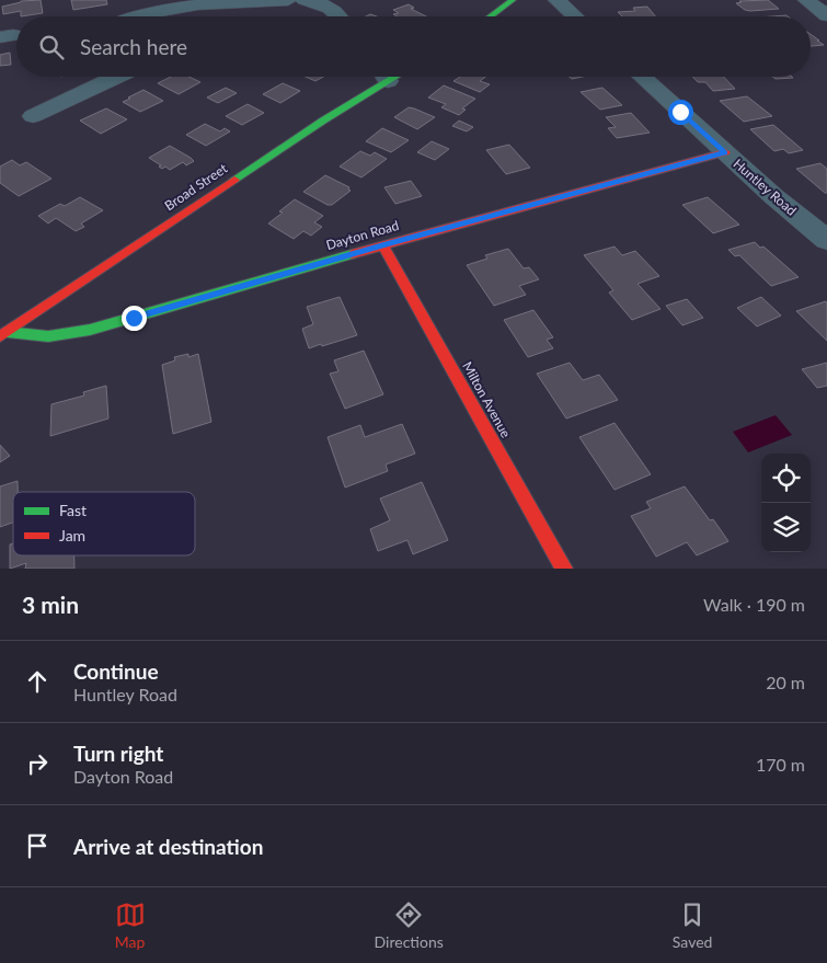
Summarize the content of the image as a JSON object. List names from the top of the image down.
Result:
{
  "streets": {
    "street": [
      "Broad Street",
      "Huntley Road",
      "Dayton Road",
      "Milton Avenue"
    ]
  },
  "crossings": [
    ["Broad Street", "Dayton Road"],
    ["Huntley Road", "Dayton Road"],
    ["Dayton Road", "Milton Avenue"]
  ],
  "legend": ["Fast", "Jam"],
  "page": {
    "search": "Search here",
    "heading": ["3 min", "Walk · 190 m"],
    "list": [
      ["Continue", "Huntley Road", "20 m"],
      ["Turn right", "Dayton Road", "170 m"],
      "Arrive at destination"
    ],
    "nav": ["Map", "Directions", "Saved"]
  }
}
